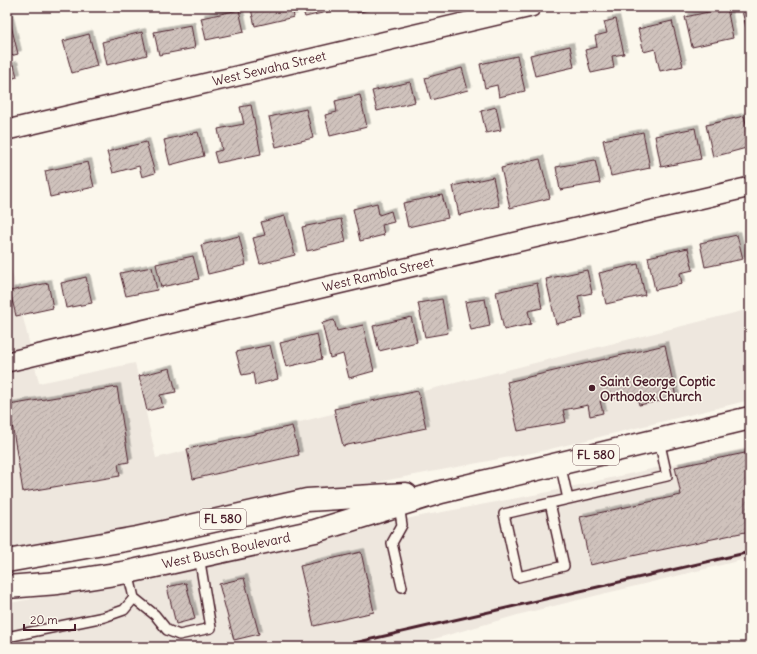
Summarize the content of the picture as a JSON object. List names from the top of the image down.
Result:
{
  "streets": {
    "main road": ["FL 580", "West Busch Boulevard"],
    "street": ["West Sewaha Street", "West Rambla Street"]
  },
  "places": ["Saint George Coptic Orthodox Church"],
  "scale_bar": "20 m"
}
